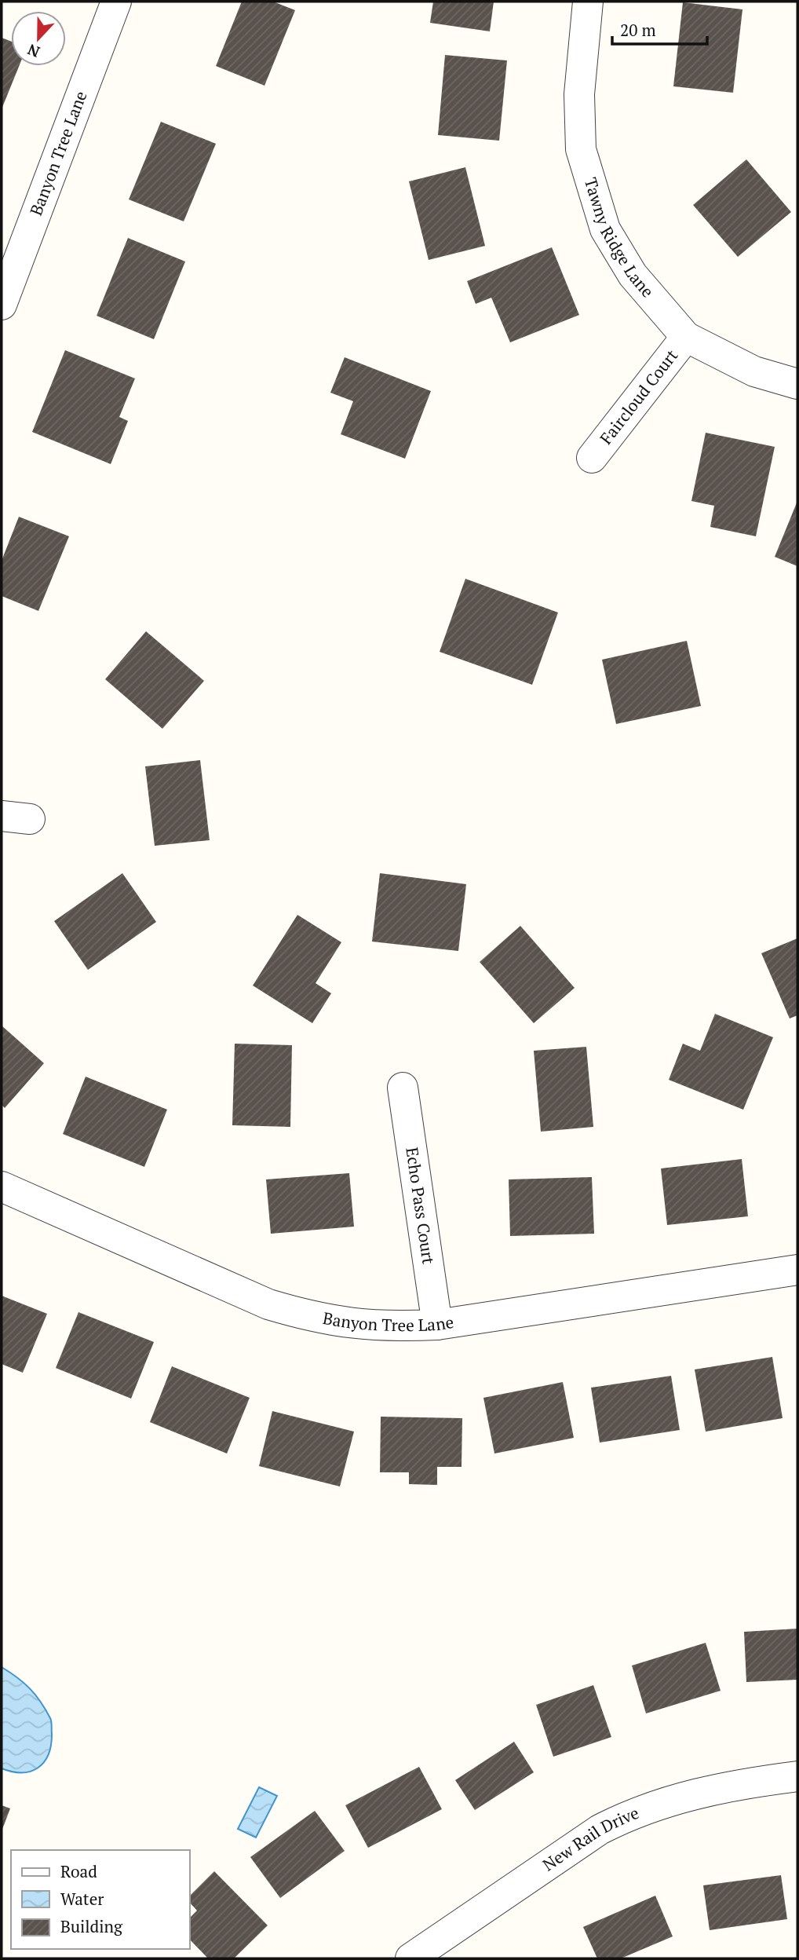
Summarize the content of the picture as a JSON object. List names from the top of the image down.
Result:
{
  "streets": {
    "street": [
      "Banyon Tree Lane",
      "Tawny Ridge Lane",
      "Faircloud Court",
      "Echo Pass Court",
      "New Rail Drive"
    ]
  },
  "crossings": [
    ["Banyon Tree Lane", "Echo Pass Court"],
    ["Tawny Ridge Lane", "Faircloud Court"]
  ],
  "legend": ["Road", "Water", "Building"],
  "scale_bar": "20 m",
  "north": "bottom"
}
